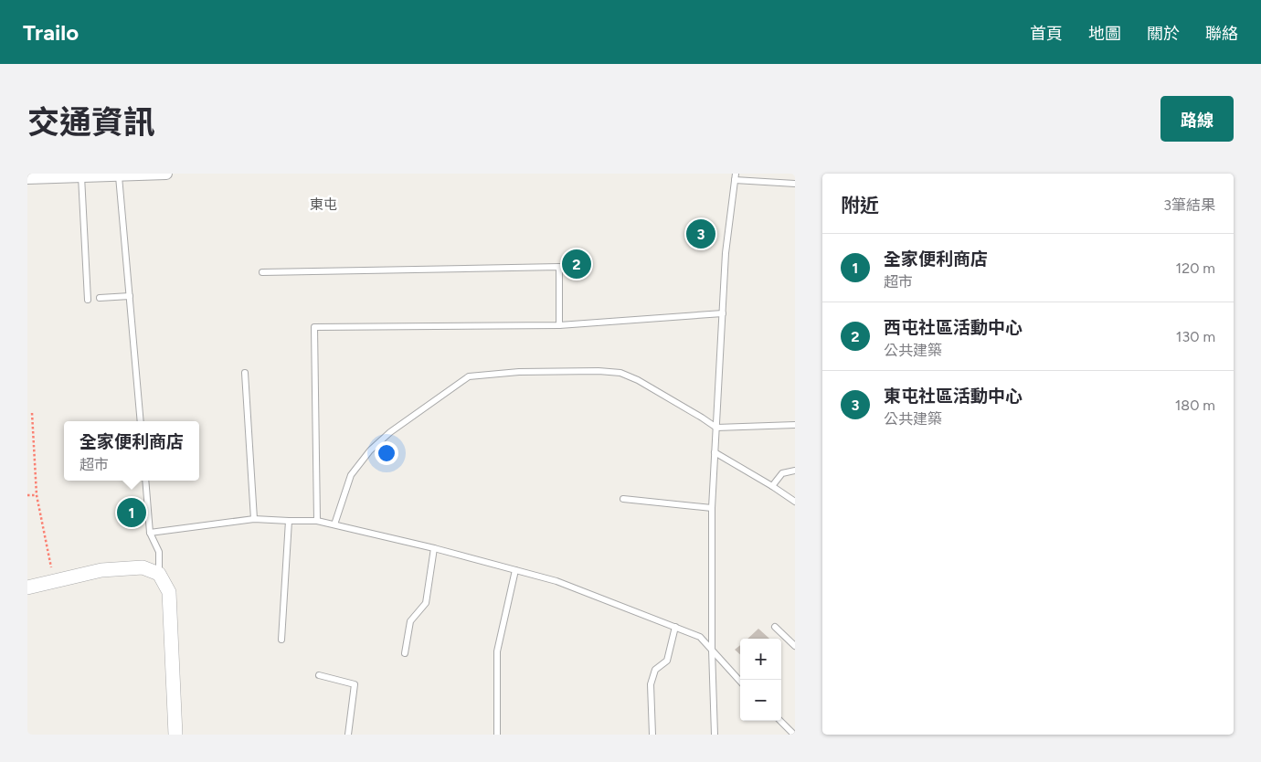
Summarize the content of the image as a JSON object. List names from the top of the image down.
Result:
{
  "districts": ["東屯"],
  "page": {
    "header": "Trailo",
    "nav": [
      "首頁",
      "地圖",
      "關於",
      "聯絡"
    ],
    "title": "交通資訊",
    "buttons": "路線",
    "heading": ["附近", "3筆結果"],
    "pins": ["3", "2", "1"],
    "list": [
      {
        "mark": "1",
        "name": "全家便利商店",
        "note": "超市",
        "value": "120 m"
      },
      {
        "mark": "2",
        "name": "西屯社區活動中心",
        "note": "公共建築",
        "value": "130 m"
      },
      {
        "mark": "3",
        "name": "東屯社區活動中心",
        "note": "公共建築",
        "value": "180 m"
      }
    ],
    "popup": ["全家便利商店", "超市"],
    "map_buttons": ["+", "−"]
  }
}
